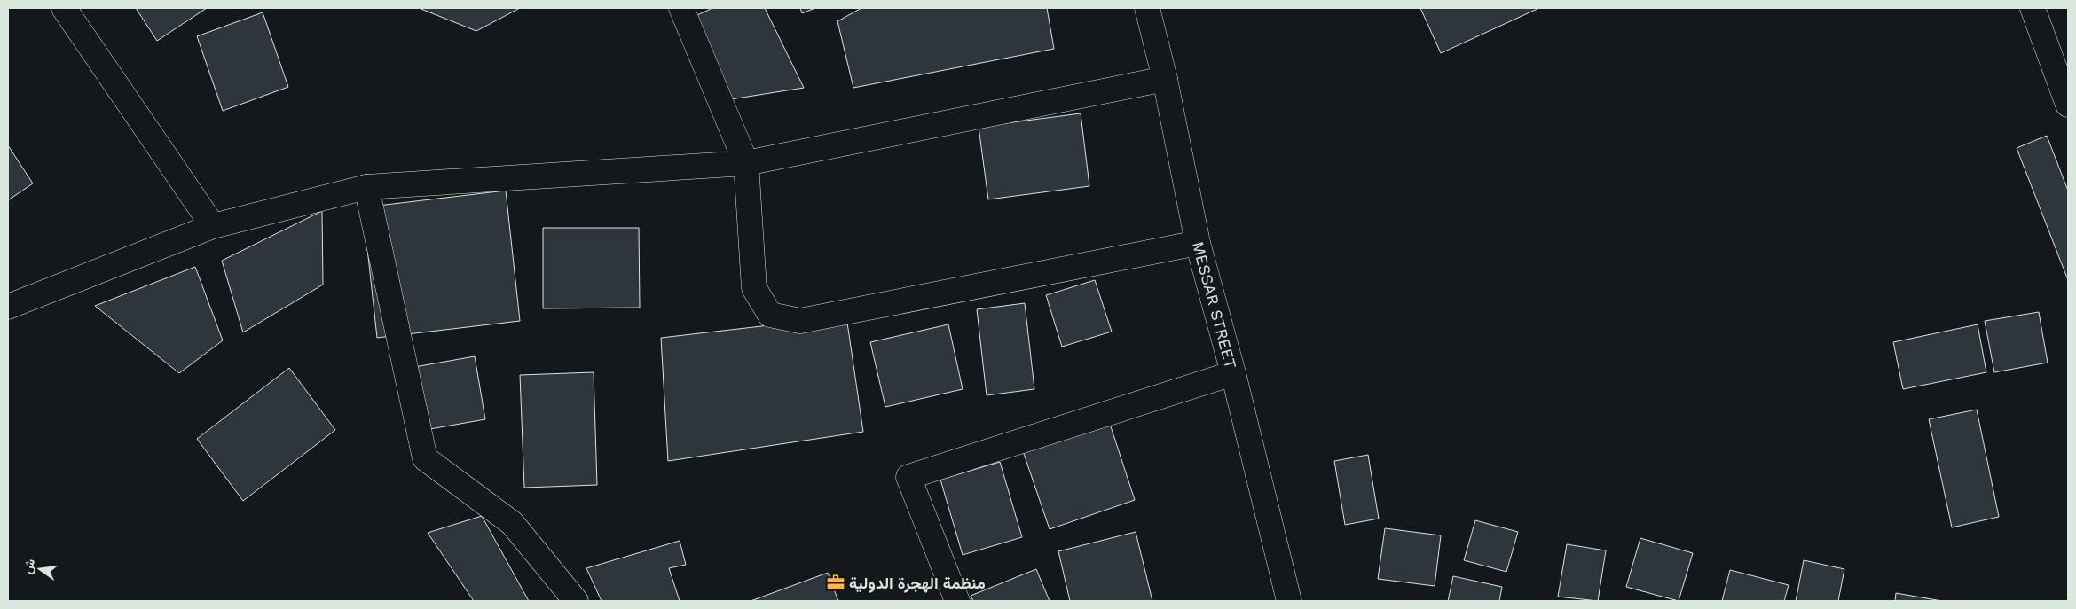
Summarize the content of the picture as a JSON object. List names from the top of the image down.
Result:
{
  "streets": {
    "street": ["MESSAR STREET"]
  },
  "places": {
    "office": ["منظمة الهجرة الدولية"]
  },
  "north": "left"
}
